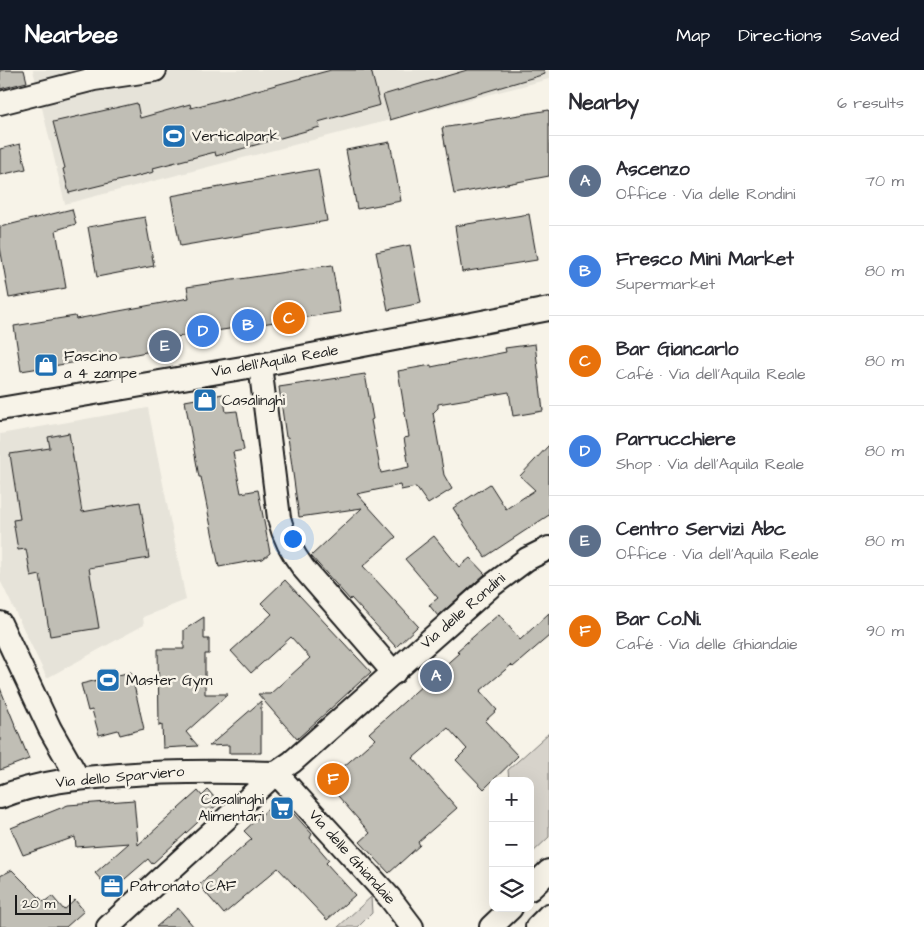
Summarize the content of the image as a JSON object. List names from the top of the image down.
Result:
{
  "streets": {
    "street": [
      "Via dell'Aquila Reale",
      "Via delle Rondini",
      "Via dello Sparviero",
      "Via delle Ghiandaie"
    ]
  },
  "crossings": [
    ["Via delle Rondini", "Via dello Sparviero"],
    ["Via delle Rondini", "Via delle Ghiandaie"],
    ["Via dello Sparviero", "Via delle Ghiandaie"]
  ],
  "places": {
    "sports": ["Verticalpark", "Master Gym"],
    "shop": ["Fascino a 4 zampe", "Casalinghi"],
    "supermarket": ["Casalinghi Alimentari"],
    "office": ["Patronato CAF"]
  },
  "scale_bar": "20 m",
  "page": {
    "header": "Nearbee",
    "nav": ["Map", "Directions", "Saved"],
    "heading": ["Nearby", "6 results"],
    "list": [
      {
        "mark": "A",
        "name": "Ascenzo",
        "note": "Office · Via delle Rondini",
        "value": "70 m"
      },
      {
        "mark": "B",
        "name": "Fresco Mini Market",
        "note": "Supermarket",
        "value": "80 m"
      },
      {
        "mark": "C",
        "name": "Bar Giancarlo",
        "note": "Café · Via dell'Aquila Reale",
        "value": "80 m"
      },
      {
        "mark": "D",
        "name": "Parrucchiere",
        "note": "Shop · Via dell'Aquila Reale",
        "value": "80 m"
      },
      {
        "mark": "E",
        "name": "Centro Servizi Abc",
        "note": "Office · Via dell'Aquila Reale",
        "value": "80 m"
      },
      {
        "mark": "F",
        "name": "Bar Co.Ni.",
        "note": "Café · Via delle Ghiandaie",
        "value": "90 m"
      }
    ],
    "pins": [
      "C",
      "B",
      "D",
      "E",
      "A",
      "F"
    ],
    "map_buttons": ["+", "−"],
    "scale": "20 m"
  }
}
